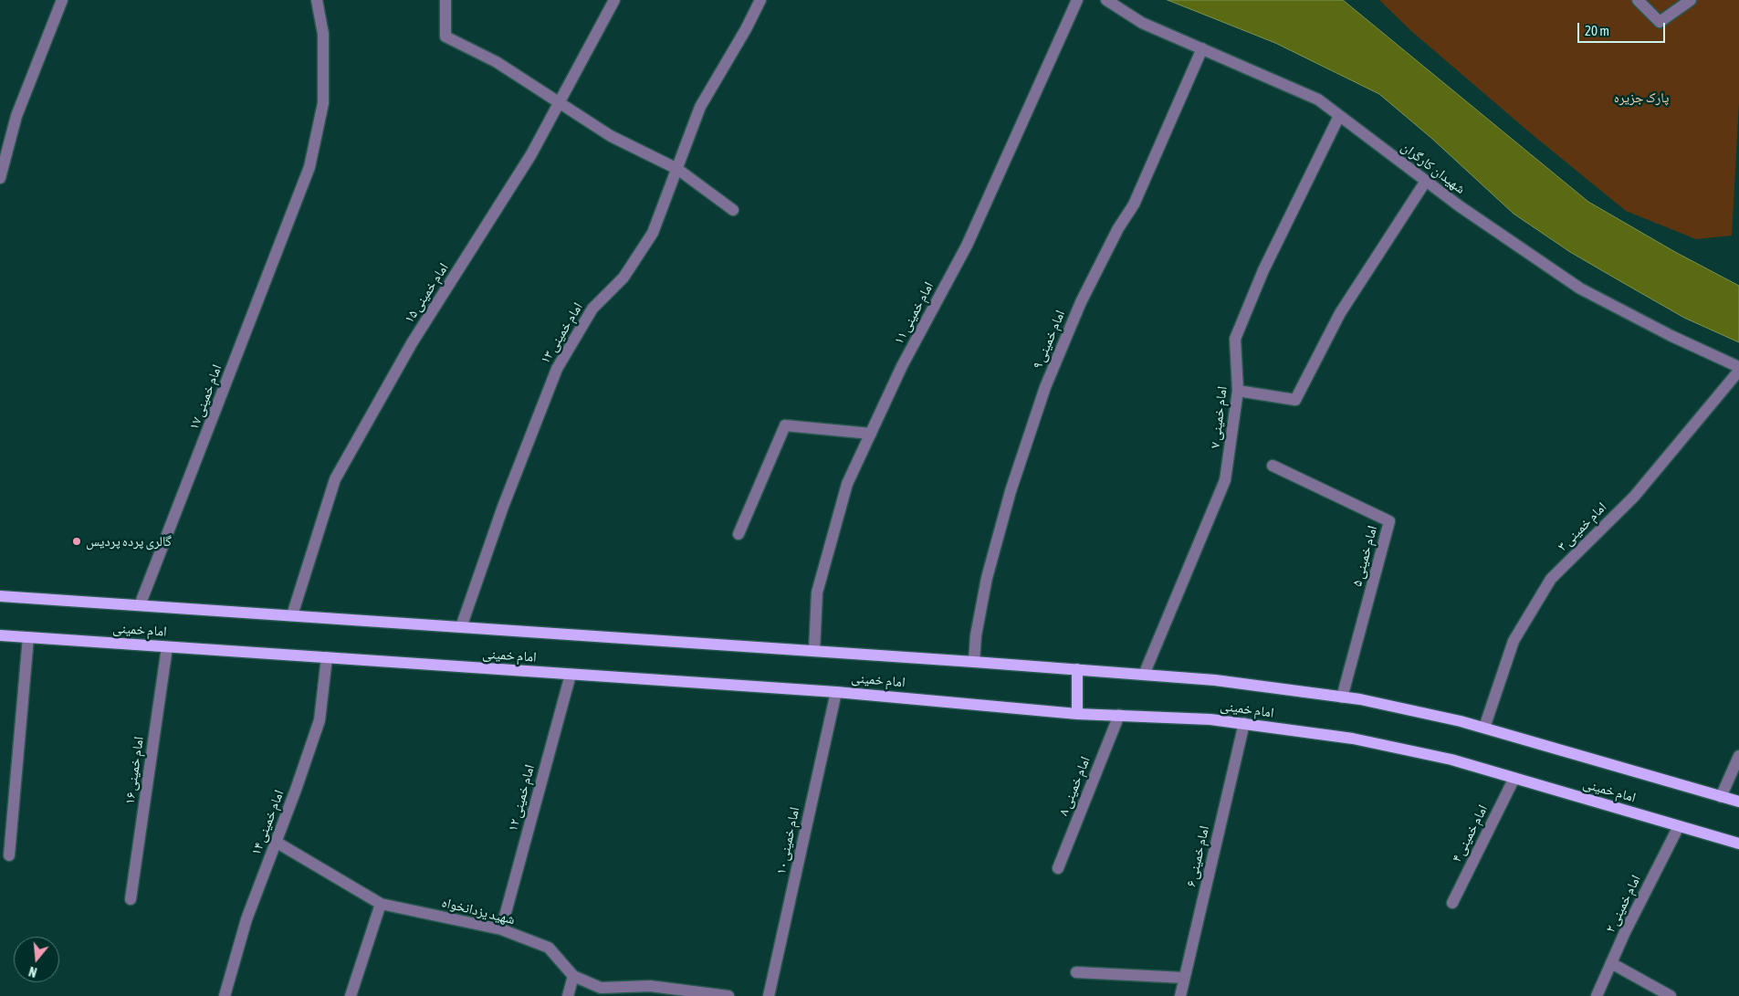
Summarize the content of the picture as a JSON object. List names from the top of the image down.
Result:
{
  "streets": {
    "main road": ["امام خمینی"],
    "street": [
      "شهیدان کارگران",
      "امام خمینی ۱۵",
      "امام خمینی ۱۱",
      "امام خمینی ۱۳",
      "امام خمینی ۹",
      "امام خمینی ۱۷",
      "امام خمینی ۷",
      "امام خمینی ۳",
      "امام خمینی ۵",
      "امام خمینی ۱۶",
      "امام خمینی ۸",
      "امام خمینی ۱۲",
      "امام خمینی ۱۴",
      "امام خمینی ۴",
      "امام خمینی ۱۰",
      "امام خمینی ۶",
      "امام خمینی ۲",
      "شهید یزدانخواه"
    ]
  },
  "crossings": [
    ["شهیدان کارگران", "امام خمینی ۹"],
    ["شهیدان کارگران", "امام خمینی ۷"],
    ["شهیدان کارگران", "امام خمینی ۳"],
    ["امام خمینی ۱۵", "امام خمینی"],
    ["امام خمینی ۱۱", "امام خمینی"],
    ["امام خمینی ۱۳", "امام خمینی"],
    ["امام خمینی ۹", "امام خمینی"],
    ["امام خمینی ۱۷", "امام خمینی"],
    ["امام خمینی ۷", "امام خمینی"],
    ["امام خمینی ۳", "امام خمینی"],
    ["امام خمینی ۵", "امام خمینی"],
    ["امام خمینی", "امام خمینی ۱۶"],
    ["امام خمینی", "امام خمینی ۸"],
    ["امام خمینی", "امام خمینی ۱۲"],
    ["امام خمینی", "امام خمینی ۱۴"],
    ["امام خمینی", "امام خمینی ۴"],
    ["امام خمینی", "امام خمینی ۱۰"],
    ["امام خمینی", "امام خمینی ۶"],
    ["امام خمینی", "امام خمینی ۲"],
    ["امام خمینی ۱۲", "شهید یزدانخواه"],
    ["امام خمینی ۱۴", "شهید یزدانخواه"]
  ],
  "parks": ["پارک جزیره"],
  "places": ["گالری پرده پردیس"],
  "scale_bar": "20 m",
  "north": "bottom"
}
